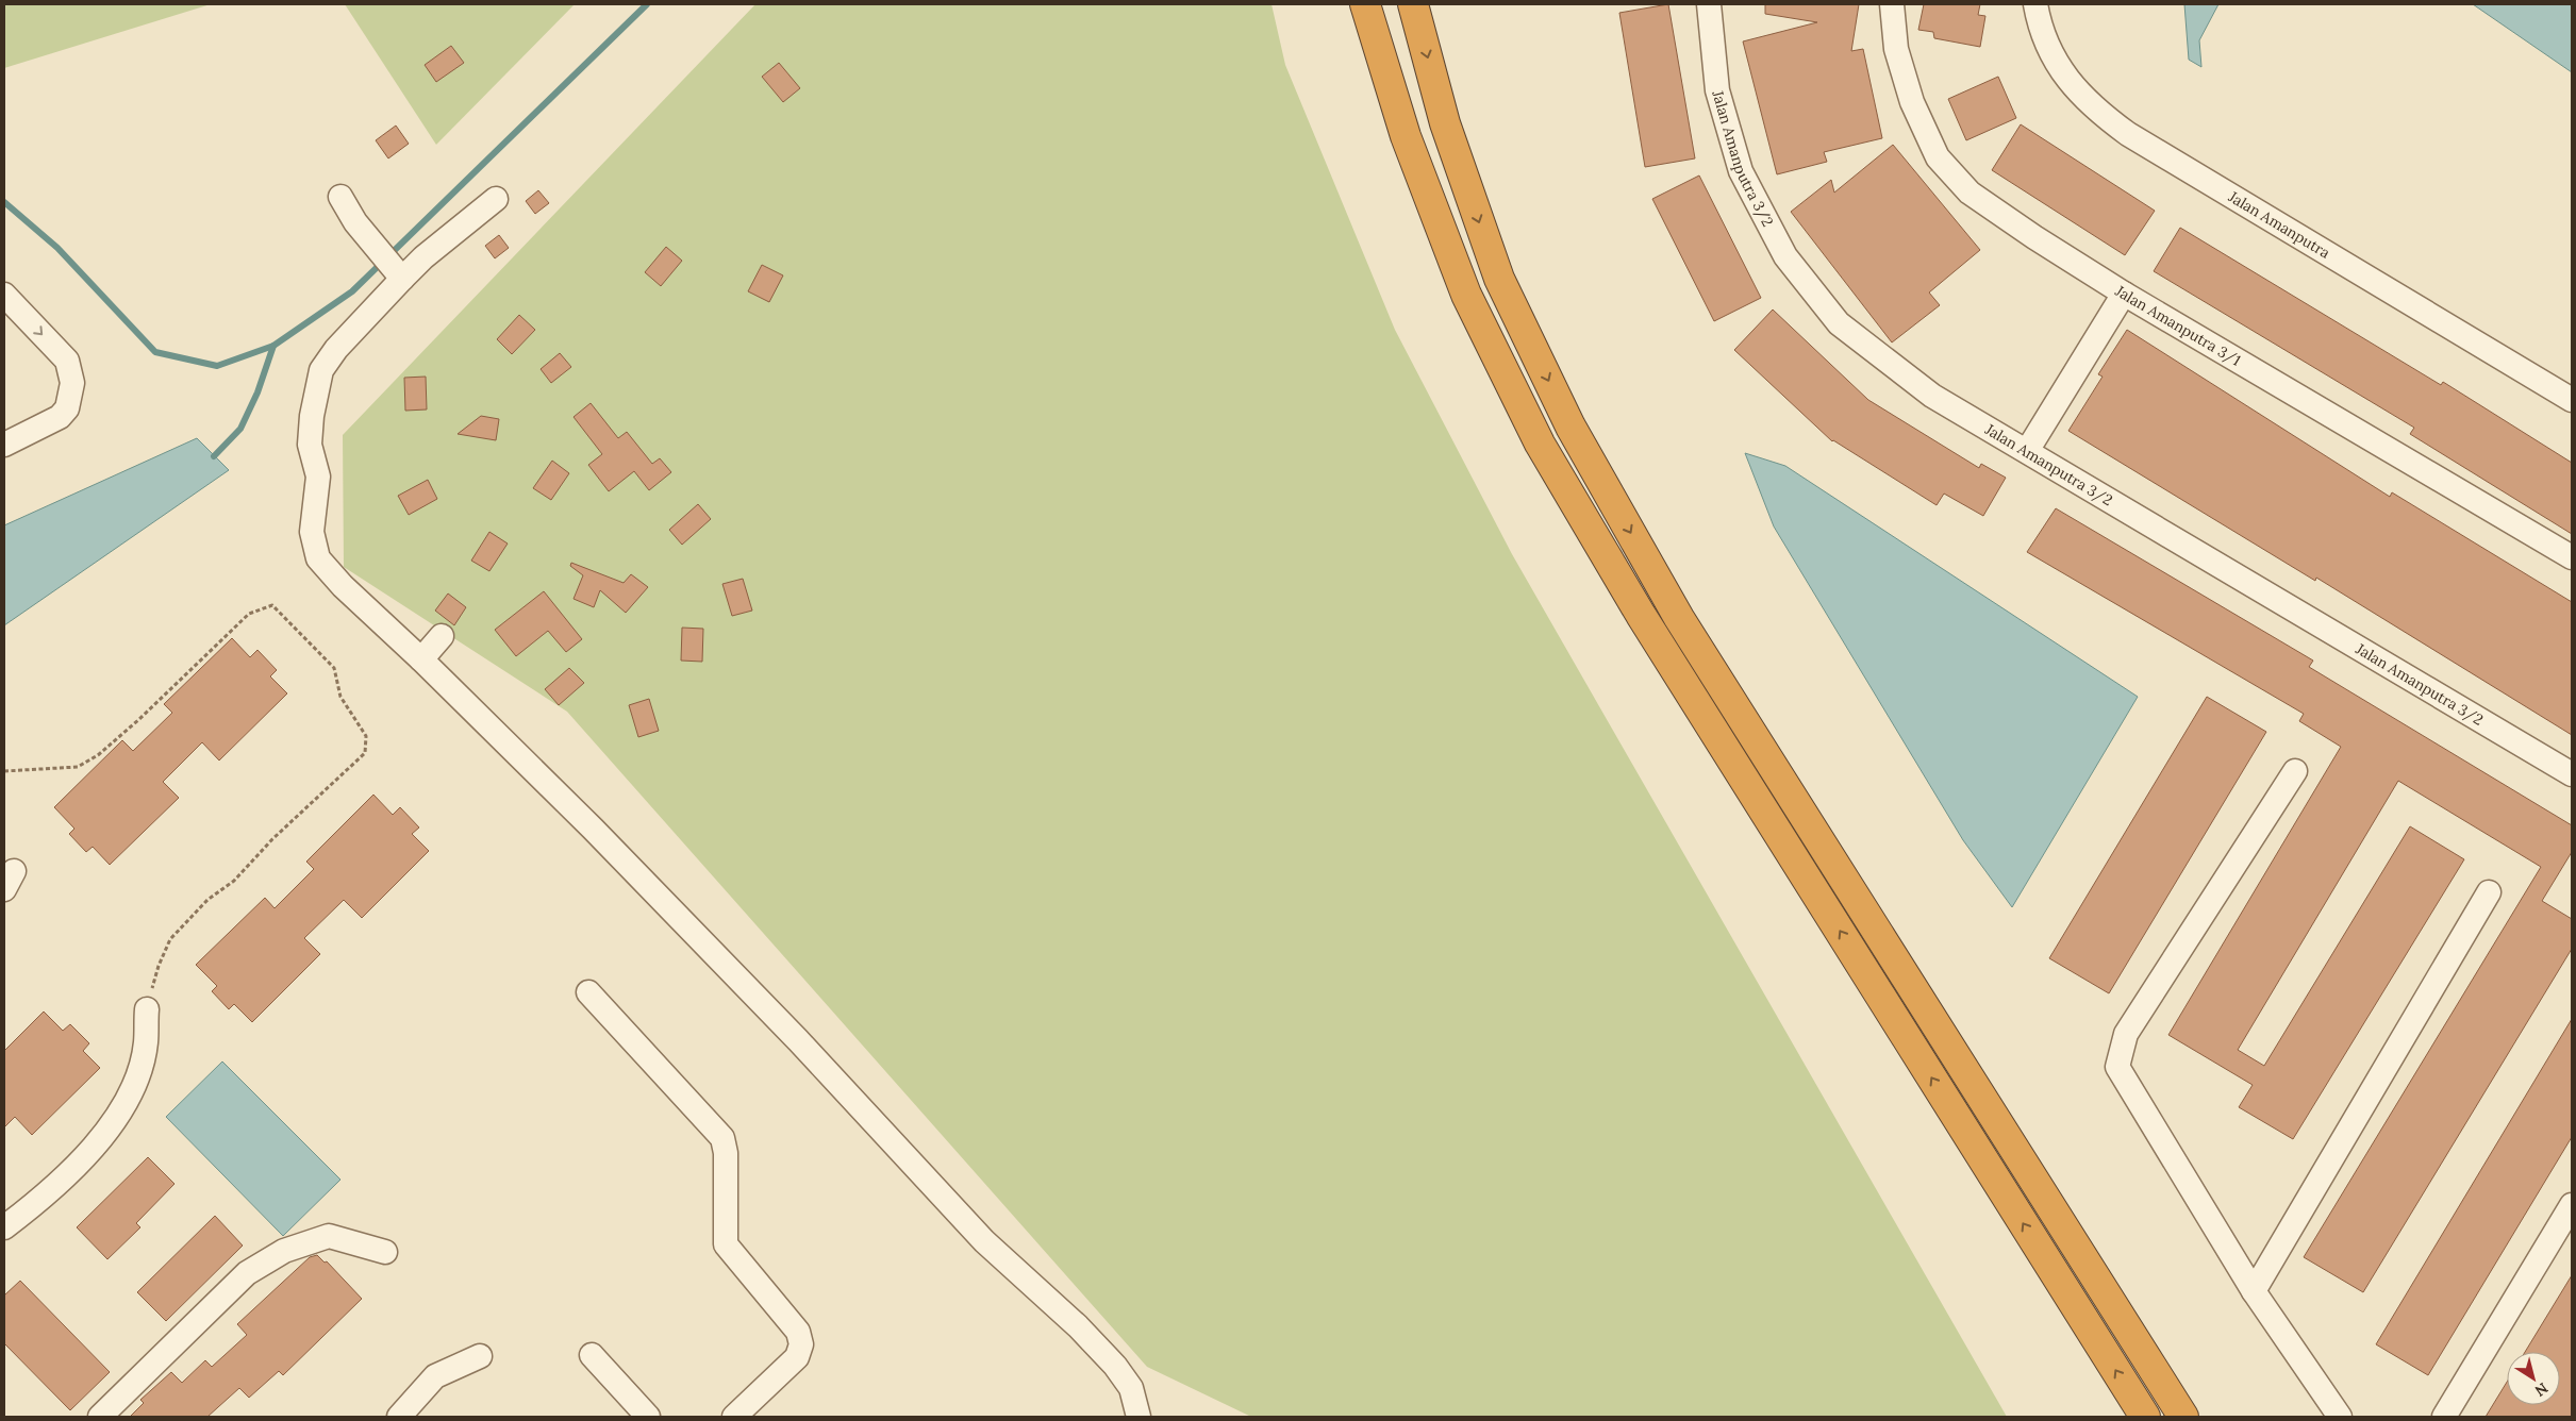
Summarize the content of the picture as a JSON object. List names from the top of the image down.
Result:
{
  "streets": {
    "street": ["Jalan Amanputra 3/2", "Jalan Amanputra", "Jalan Amanputra 3/1"]
  },
  "north": "bottom right"
}
